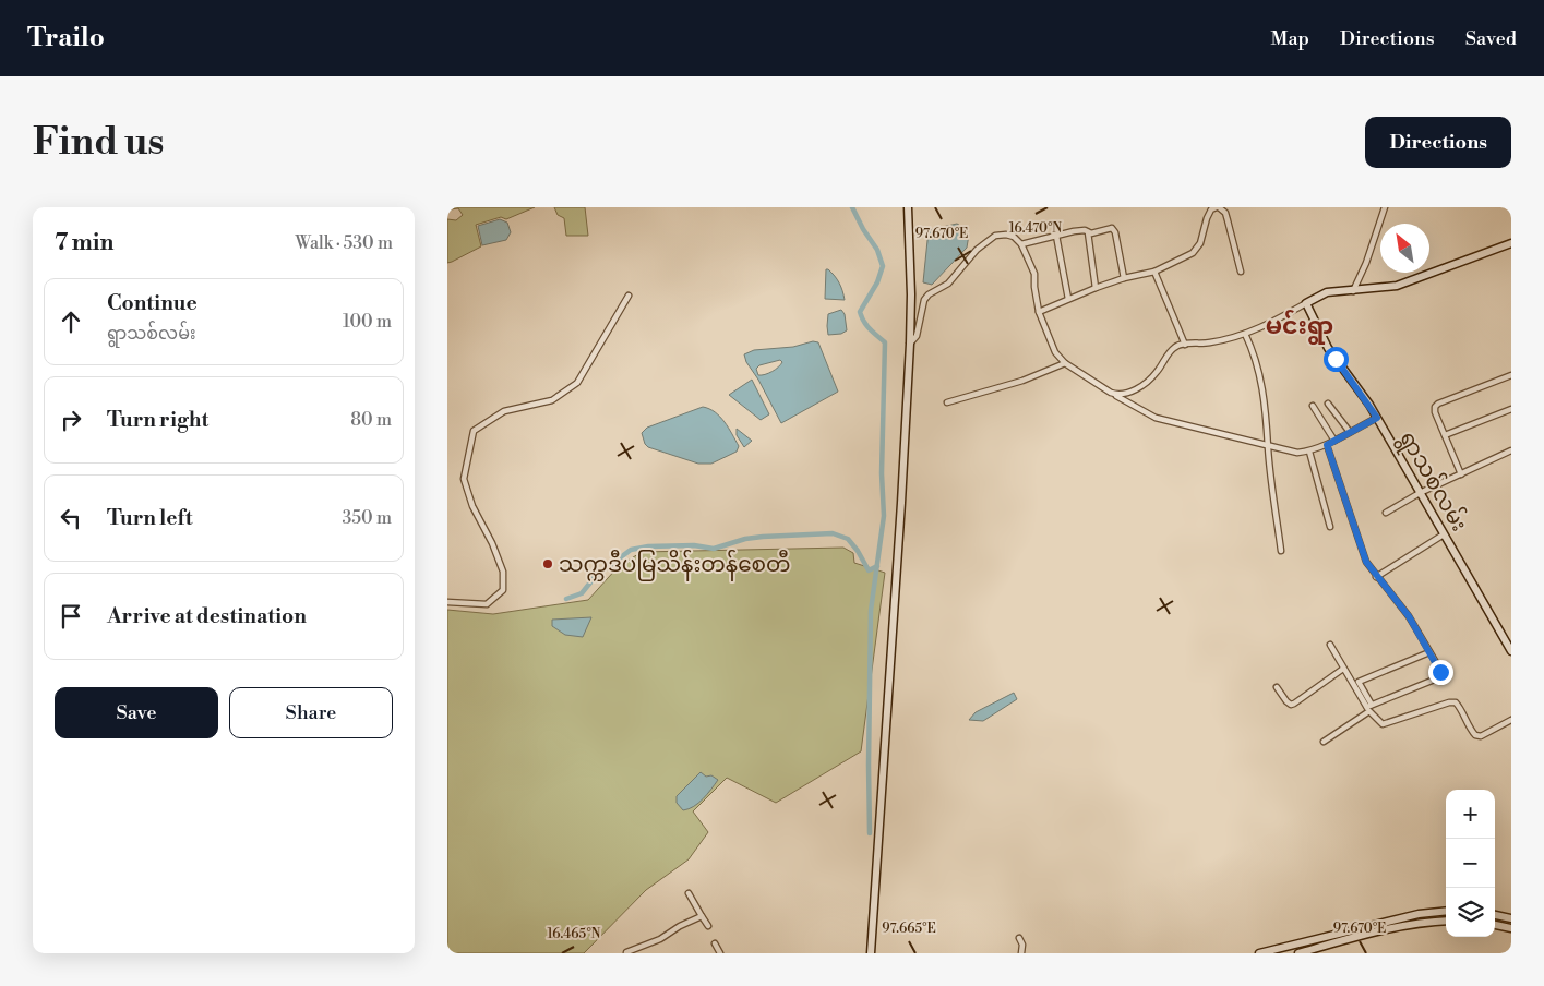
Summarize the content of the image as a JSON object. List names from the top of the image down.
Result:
{
  "streets": {
    "main road": ["ရွာသစ်လမ်း"]
  },
  "districts": ["မင်းရွာ"],
  "places": ["သက္ကဒီပမြသိန်းတန်စေတီ"],
  "north": "top left",
  "page": {
    "header": "Trailo",
    "nav": ["Map", "Directions", "Saved"],
    "buttons": [
      "Directions",
      ["Save", "Share"]
    ],
    "title": "Find us",
    "heading": ["7 min", "Walk · 530 m"],
    "list": [
      ["Continue", "ရွာသစ်လမ်း", "100 m"],
      ["Turn right", "80 m"],
      ["Turn left", "350 m"],
      "Arrive at destination"
    ],
    "map_buttons": ["+", "−"]
  },
  "coordinates": [
    "16.470°N",
    "97.670°E",
    "97.665°E",
    "16.465°N"
  ]
}
